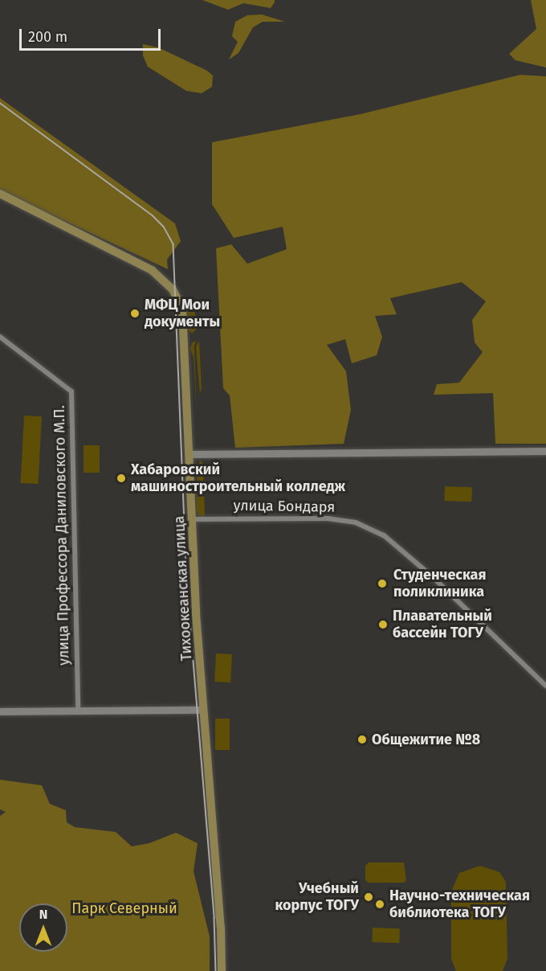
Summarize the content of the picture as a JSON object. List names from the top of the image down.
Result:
{
  "streets": {
    "main road": ["Тихоокеанская улица"],
    "street": ["улица Бондаря", "улица Профессора Даниловского М.П."]
  },
  "crossings": [
    ["улица Бондаря", "Тихоокеанская улица"]
  ],
  "parks": ["Парк Северный"],
  "places": [
    "МФЦ Мои документы",
    "Хабаровский машиностроительный колледж",
    "Студенческая поликлиника",
    "Плавательный бассейн ТОГУ",
    "Общежитие №8",
    "Учебный корпус ТОГУ",
    "Научно-техническая библиотека ТОГУ"
  ],
  "scale_bar": "200 m",
  "north": "top"
}
